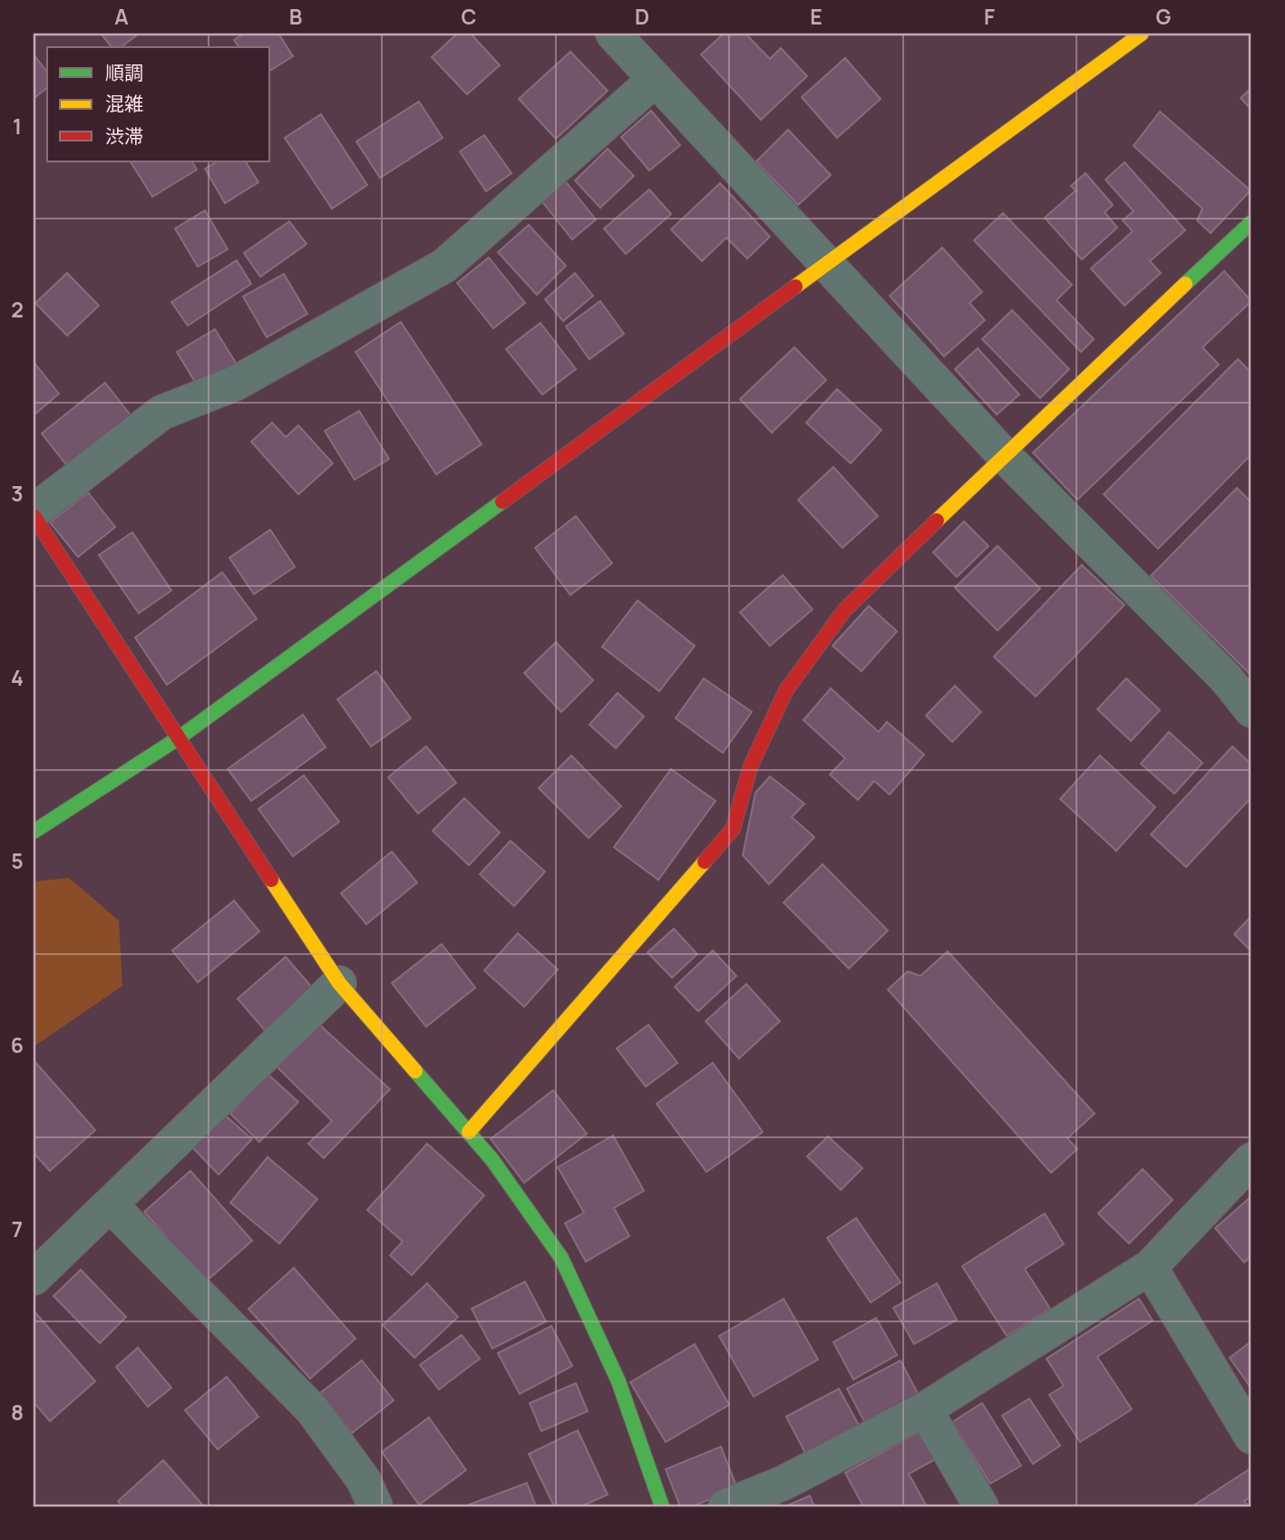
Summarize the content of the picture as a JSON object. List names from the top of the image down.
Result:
{
  "legend": ["順調", "混雑", "渋滞"],
  "grid": {
    "columns": [
      "A",
      "B",
      "C",
      "D",
      "E",
      "F",
      "G"
    ],
    "rows": [
      "1",
      "2",
      "3",
      "4",
      "5",
      "6",
      "7",
      "8"
    ]
  }
}
